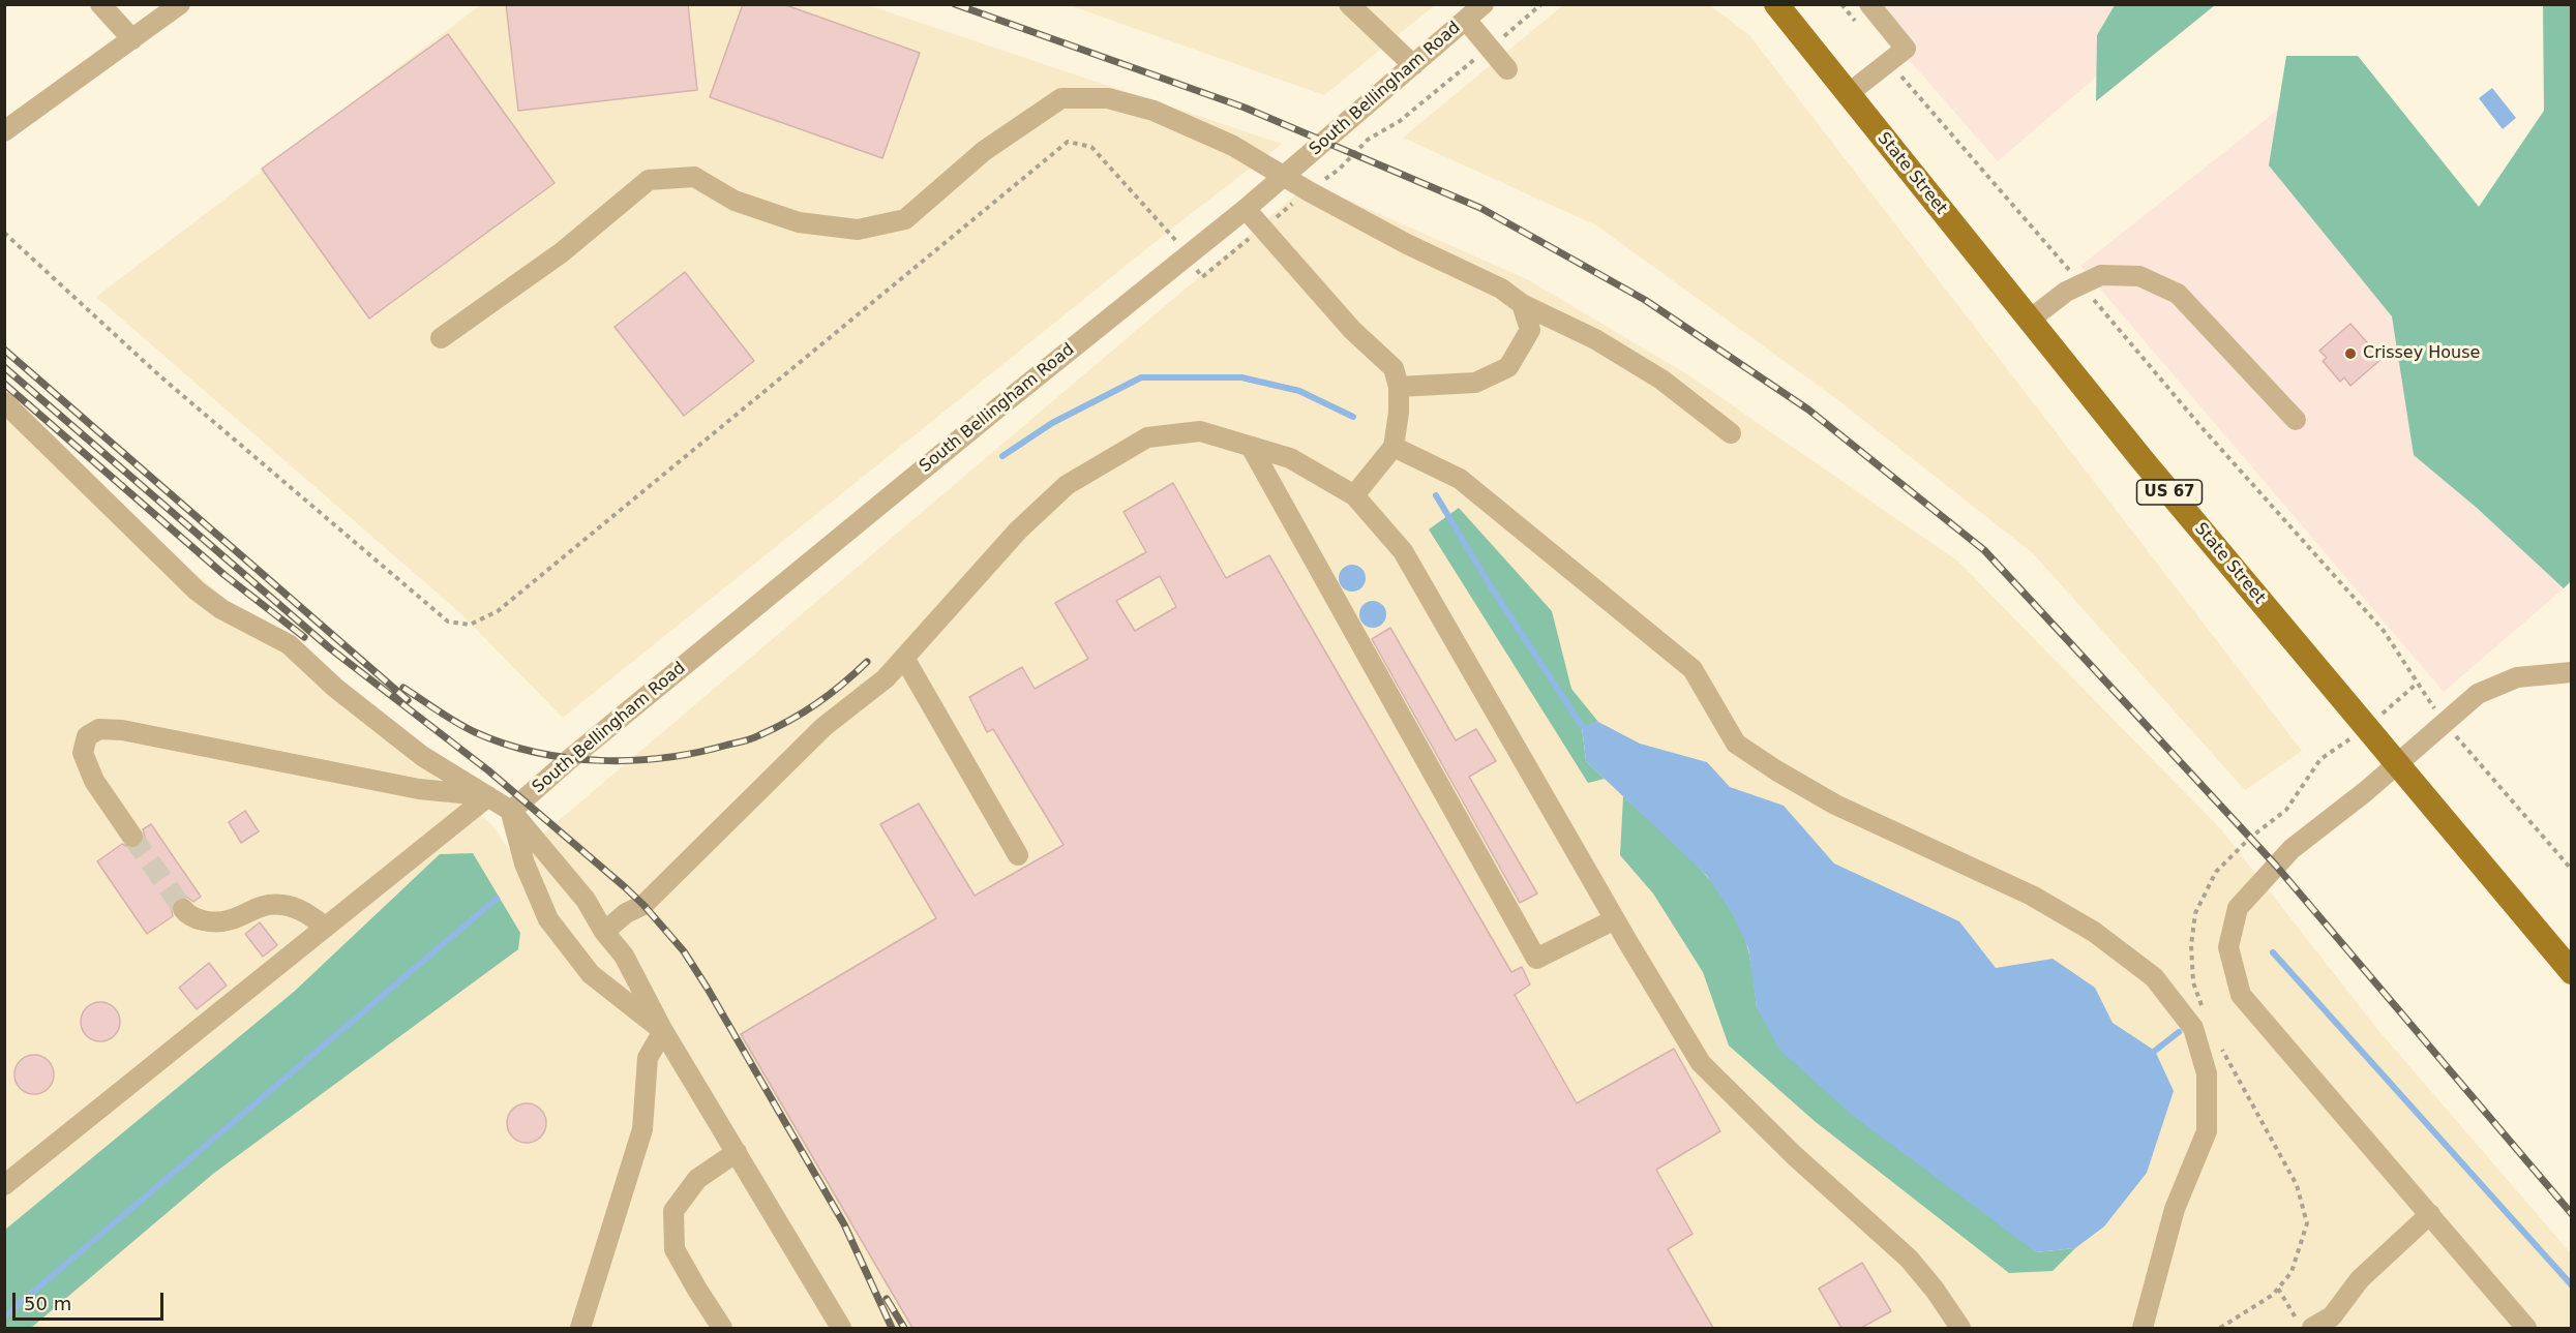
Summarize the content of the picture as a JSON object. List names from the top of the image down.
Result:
{
  "streets": {
    "main road": ["State Street", "US 67"],
    "street": ["South Bellingham Road"]
  },
  "places": ["Crissey House"],
  "scale_bar": "50 m"
}
